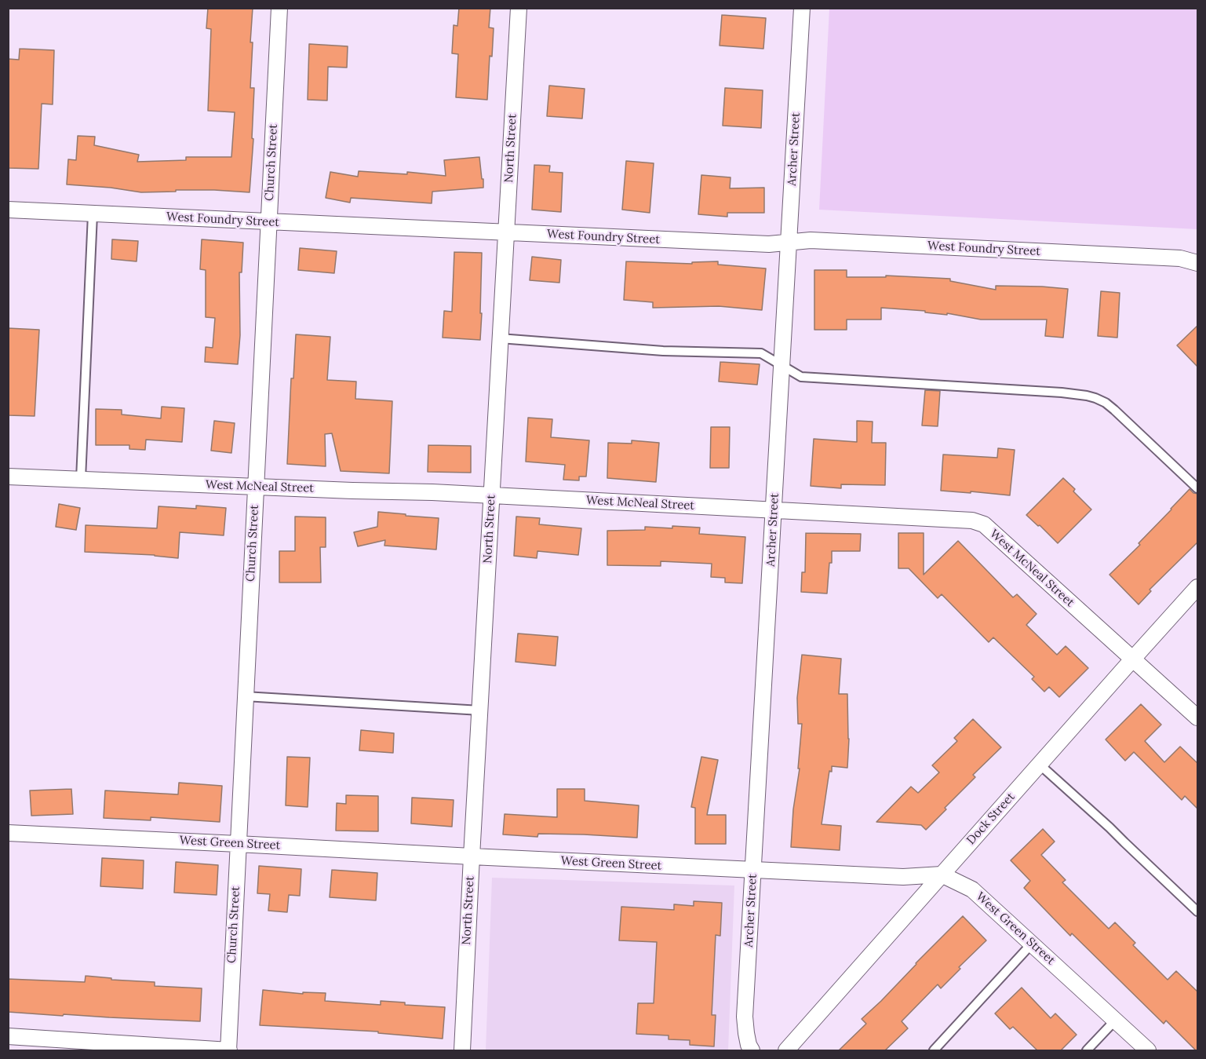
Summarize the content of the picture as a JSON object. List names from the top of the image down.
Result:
{
  "streets": {
    "street": [
      "North Street",
      "Archer Street",
      "Church Street",
      "West Foundry Street",
      "West McNeal Street",
      "Dock Street",
      "West Green Street"
    ]
  },
  "crossings": [
    ["North Street", "West Foundry Street"],
    ["North Street", "West McNeal Street"],
    ["North Street", "West Green Street"],
    ["Archer Street", "West Foundry Street"],
    ["Archer Street", "West McNeal Street"],
    ["Archer Street", "West Green Street"],
    ["Church Street", "West Foundry Street"],
    ["Church Street", "West McNeal Street"],
    ["Church Street", "West Green Street"],
    ["West McNeal Street", "Dock Street"],
    ["Dock Street", "West Green Street"]
  ]
}
